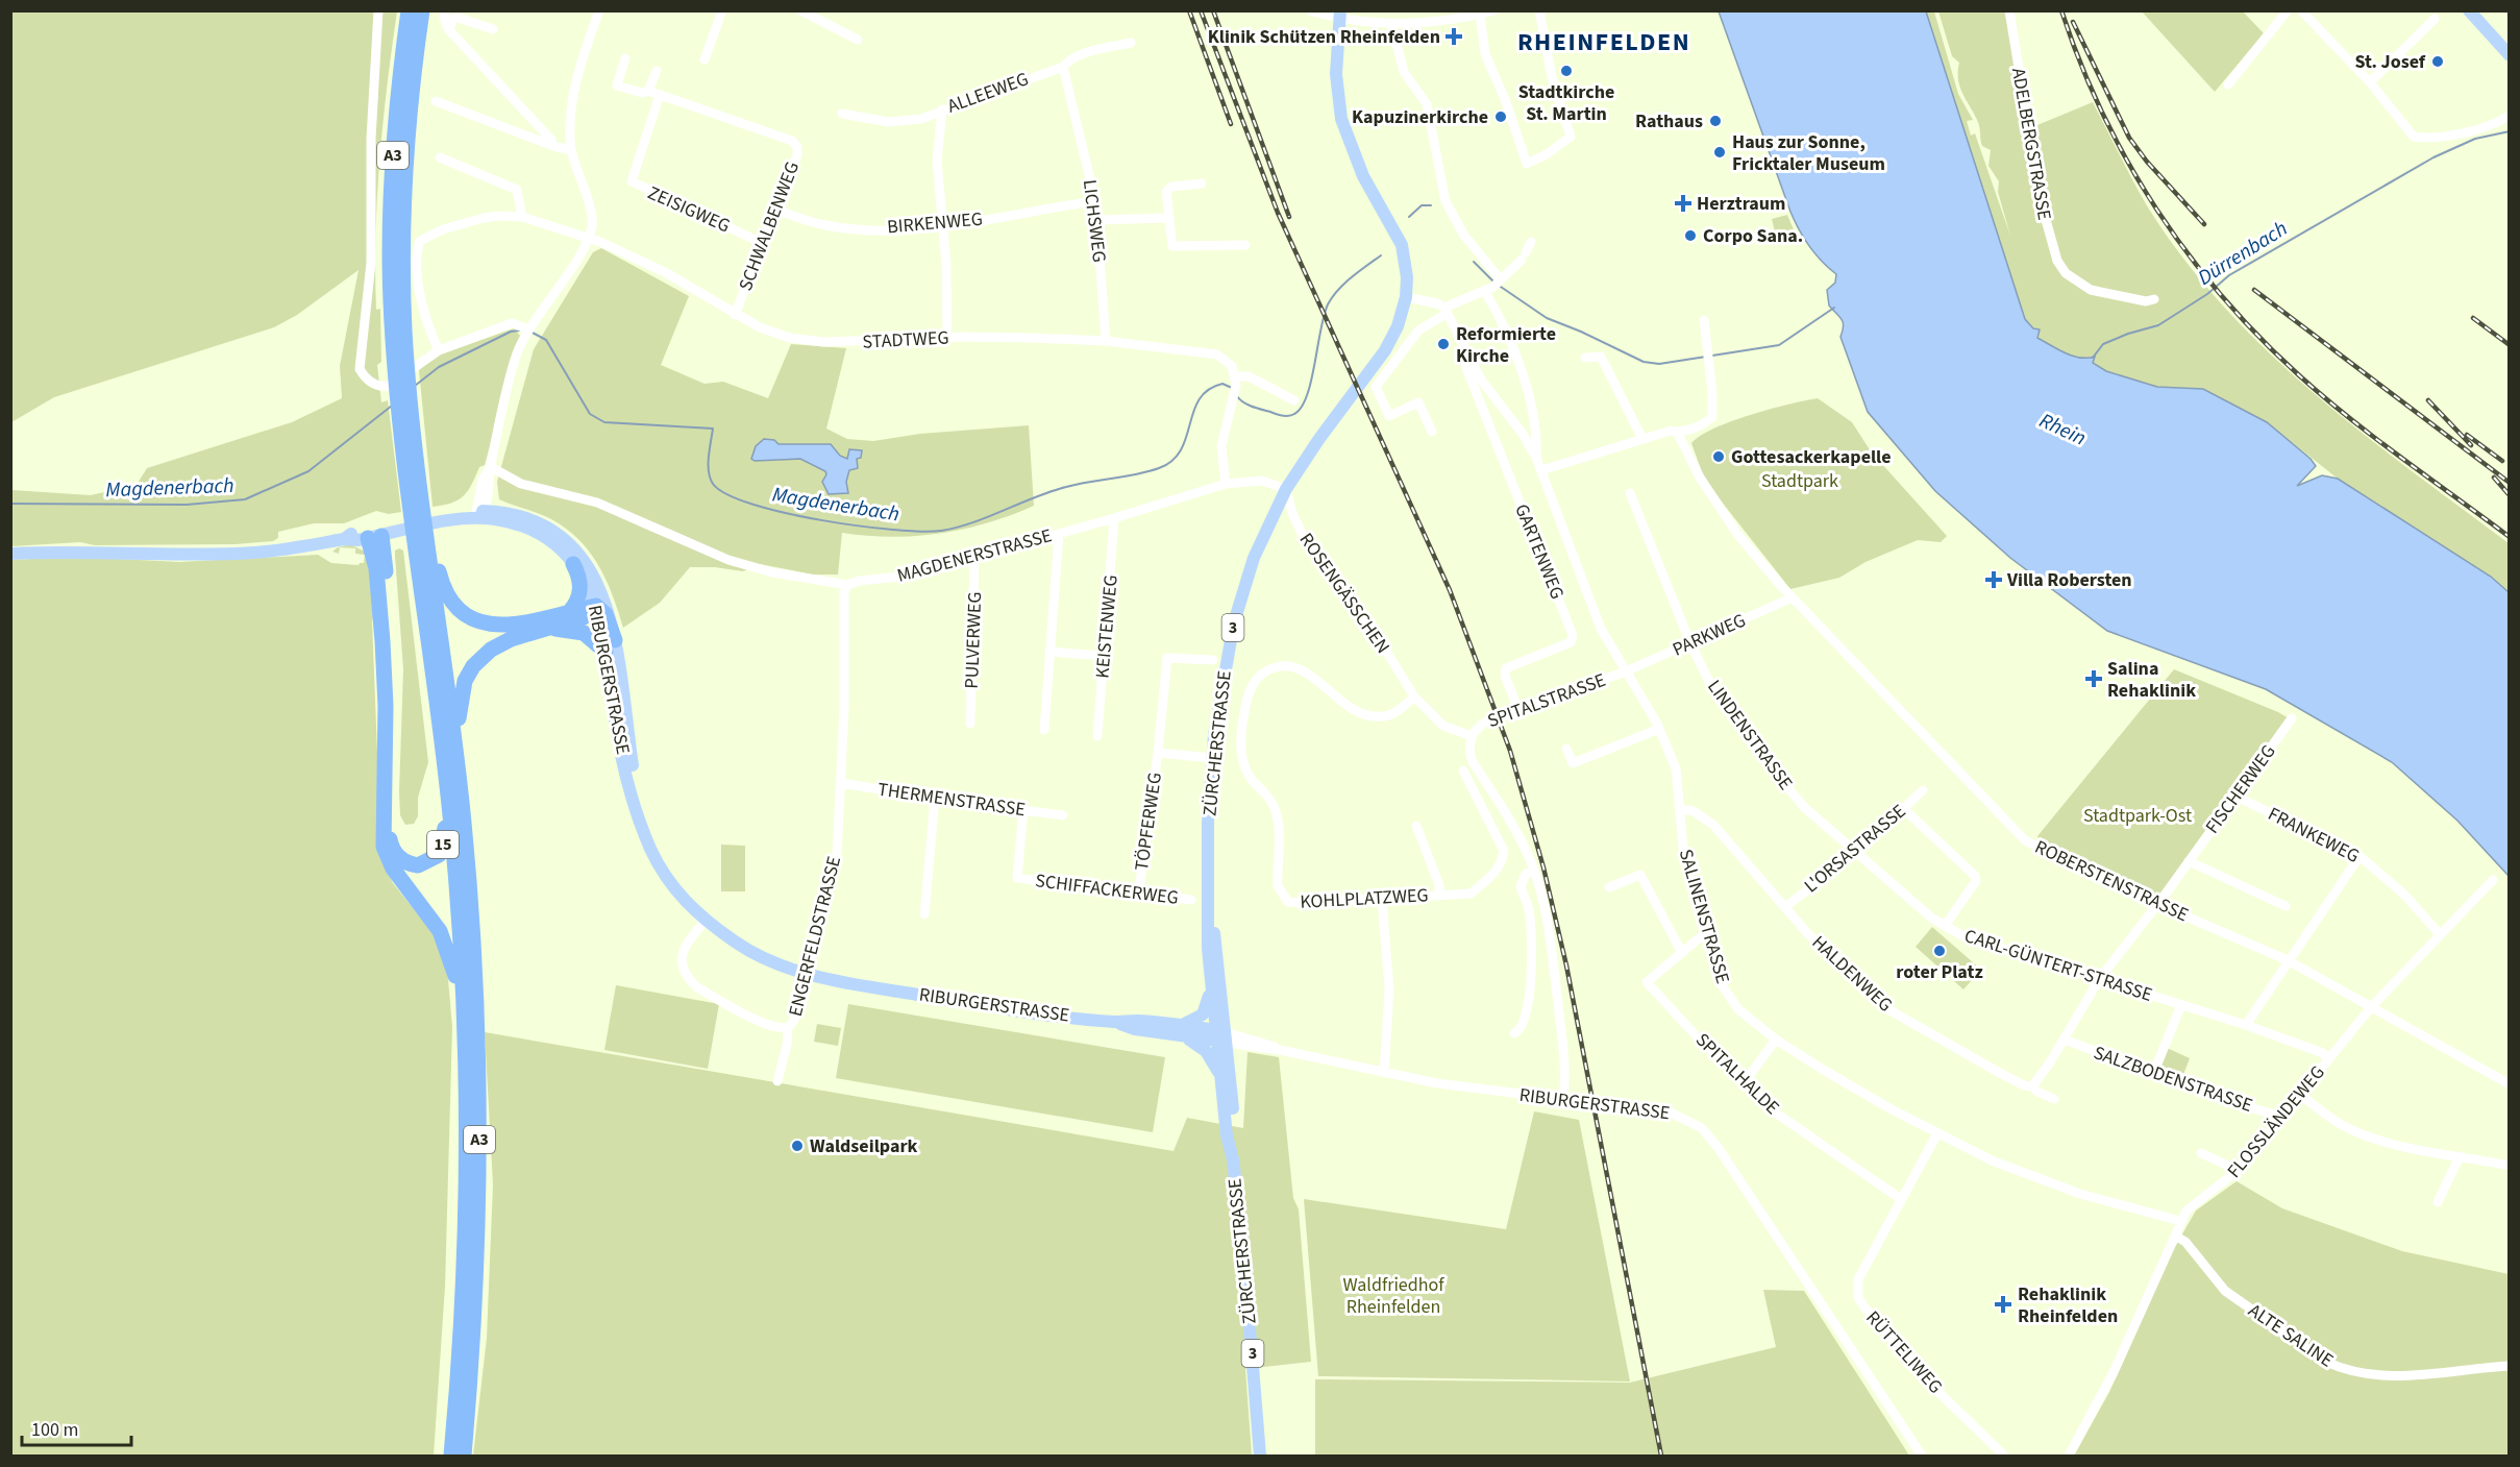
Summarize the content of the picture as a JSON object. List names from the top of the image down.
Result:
{
  "streets": {
    "highway": ["A3", "15"],
    "main road": ["3", "RIBURGERSTRASSE", "ZÜRCHERSTRASSE"],
    "street": [
      "ALLEEWEG",
      "ADELBERGSTRASSE",
      "ZEISIGWEG",
      "LICHSWEG",
      "BIRKENWEG",
      "SCHWALBENWEG",
      "STADTWEG",
      "GARTENWEG",
      "MAGDENERSTRASSE",
      "ROSENGÄSSCHEN",
      "KEISTENWEG",
      "PARKWEG",
      "PULVERWEG",
      "SPITALSTRASSE",
      "LINDENSTRASSE",
      "FISCHERWEG",
      "THERMENSTRASSE",
      "TÖPFERWEG",
      "FRANKEWEG",
      "L'ORSASTRASSE",
      "ROBERSTENSTRASSE",
      "SCHIFFACKERWEG",
      "KOHLPLATZWEG",
      "SALINENSTRASSE",
      "ENGERFELDSTRASSE",
      "CARL-GÜNTERT-STRASSE",
      "HALDENWEG",
      "SPITALHALDE",
      "SALZBODENSTRASSE",
      "FLOSSLÄNDEWEG",
      "ALTE SALINE",
      "RÜTTELIWEG"
    ]
  },
  "crossings": [
    ["ALLEEWEG", "LICHSWEG"],
    ["A3", "15"],
    ["ZEISIGWEG", "SCHWALBENWEG"],
    ["LICHSWEG", "BIRKENWEG"],
    ["LICHSWEG", "STADTWEG"],
    ["BIRKENWEG", "SCHWALBENWEG"],
    ["SCHWALBENWEG", "STADTWEG"],
    ["GARTENWEG", "SPITALSTRASSE"],
    ["GARTENWEG", "SALINENSTRASSE"],
    ["MAGDENERSTRASSE", "ROSENGÄSSCHEN"],
    ["MAGDENERSTRASSE", "KEISTENWEG"],
    ["MAGDENERSTRASSE", "PULVERWEG"],
    ["MAGDENERSTRASSE", "ZÜRCHERSTRASSE"],
    ["MAGDENERSTRASSE", "ENGERFELDSTRASSE"],
    ["ROSENGÄSSCHEN", "SPITALSTRASSE"],
    ["ROSENGÄSSCHEN", "ZÜRCHERSTRASSE"],
    ["ROSENGÄSSCHEN", "KOHLPLATZWEG"],
    ["3", "ZÜRCHERSTRASSE"],
    ["PARKWEG", "SPITALSTRASSE"],
    ["PARKWEG", "LINDENSTRASSE"],
    ["PARKWEG", "ROBERSTENSTRASSE"],
    ["PARKWEG", "SALINENSTRASSE"],
    ["RIBURGERSTRASSE", "SPITALSTRASSE"],
    ["RIBURGERSTRASSE", "ZÜRCHERSTRASSE"],
    ["RIBURGERSTRASSE", "15"],
    ["RIBURGERSTRASSE", "ENGERFELDSTRASSE"],
    ["SPITALSTRASSE", "SALINENSTRASSE"],
    ["LINDENSTRASSE", "L'ORSASTRASSE"],
    ["LINDENSTRASSE", "CARL-GÜNTERT-STRASSE"],
    ["ZÜRCHERSTRASSE", "TÖPFERWEG"],
    ["FISCHERWEG", "FRANKEWEG"],
    ["FISCHERWEG", "ROBERSTENSTRASSE"],
    ["FISCHERWEG", "CARL-GÜNTERT-STRASSE"],
    ["FISCHERWEG", "HALDENWEG"],
    ["FISCHERWEG", "SALZBODENSTRASSE"],
    ["THERMENSTRASSE", "SCHIFFACKERWEG"],
    ["THERMENSTRASSE", "ENGERFELDSTRASSE"],
    ["TÖPFERWEG", "SCHIFFACKERWEG"],
    ["FRANKEWEG", "FLOSSLÄNDEWEG"],
    ["L'ORSASTRASSE", "CARL-GÜNTERT-STRASSE"],
    ["L'ORSASTRASSE", "HALDENWEG"],
    ["ROBERSTENSTRASSE", "FLOSSLÄNDEWEG"],
    ["SALINENSTRASSE", "HALDENWEG"],
    ["SALINENSTRASSE", "SPITALHALDE"],
    ["SALINENSTRASSE", "FLOSSLÄNDEWEG"],
    ["SALINENSTRASSE", "RÜTTELIWEG"],
    ["CARL-GÜNTERT-STRASSE", "FLOSSLÄNDEWEG"],
    ["SPITALHALDE", "RÜTTELIWEG"],
    ["SALZBODENSTRASSE", "FLOSSLÄNDEWEG"],
    ["FLOSSLÄNDEWEG", "ALTE SALINE"]
  ],
  "districts": ["RHEINFELDEN"],
  "water": ["Dürrenbach", "Rhein", "Magdenerbach"],
  "parks": ["Stadtpark", "Stadtpark-Ost", "Waldfriedhof Rheinfelden"],
  "places": {
    "health": [
      "Klinik Schützen Rheinfelden",
      "Herztraum",
      "Villa Robersten",
      "Salina Rehaklinik",
      "Rehaklinik Rheinfelden"
    ],
    "other": [
      "St. Josef",
      "Stadtkirche St. Martin",
      "Kapuzinerkirche",
      "Rathaus",
      "Haus zur Sonne, Fricktaler Museum",
      "Corpo Sana.",
      "Reformierte Kirche",
      "Gottesackerkapelle",
      "roter Platz",
      "Waldseilpark"
    ]
  },
  "scale_bar": "100 m"
}
